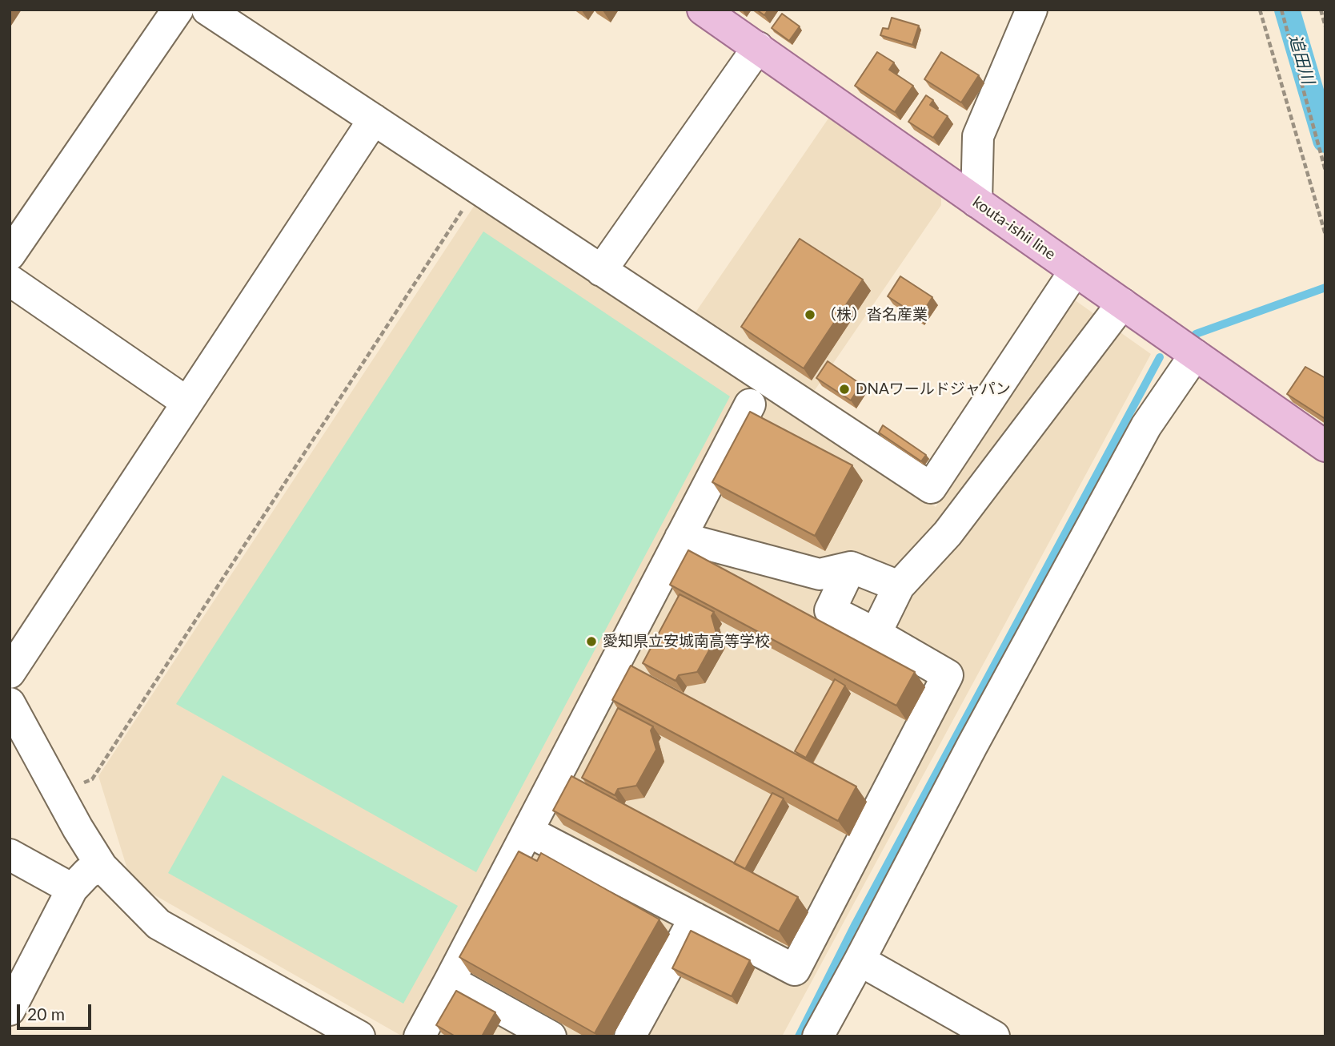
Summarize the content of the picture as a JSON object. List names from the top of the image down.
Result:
{
  "streets": {
    "main road": ["kouta-ishii line"]
  },
  "water": ["追田川"],
  "places": ["（株）沓名産業", "DNAワールドジャパン", "愛知県立安城南高等学校"],
  "scale_bar": "20 m"
}
